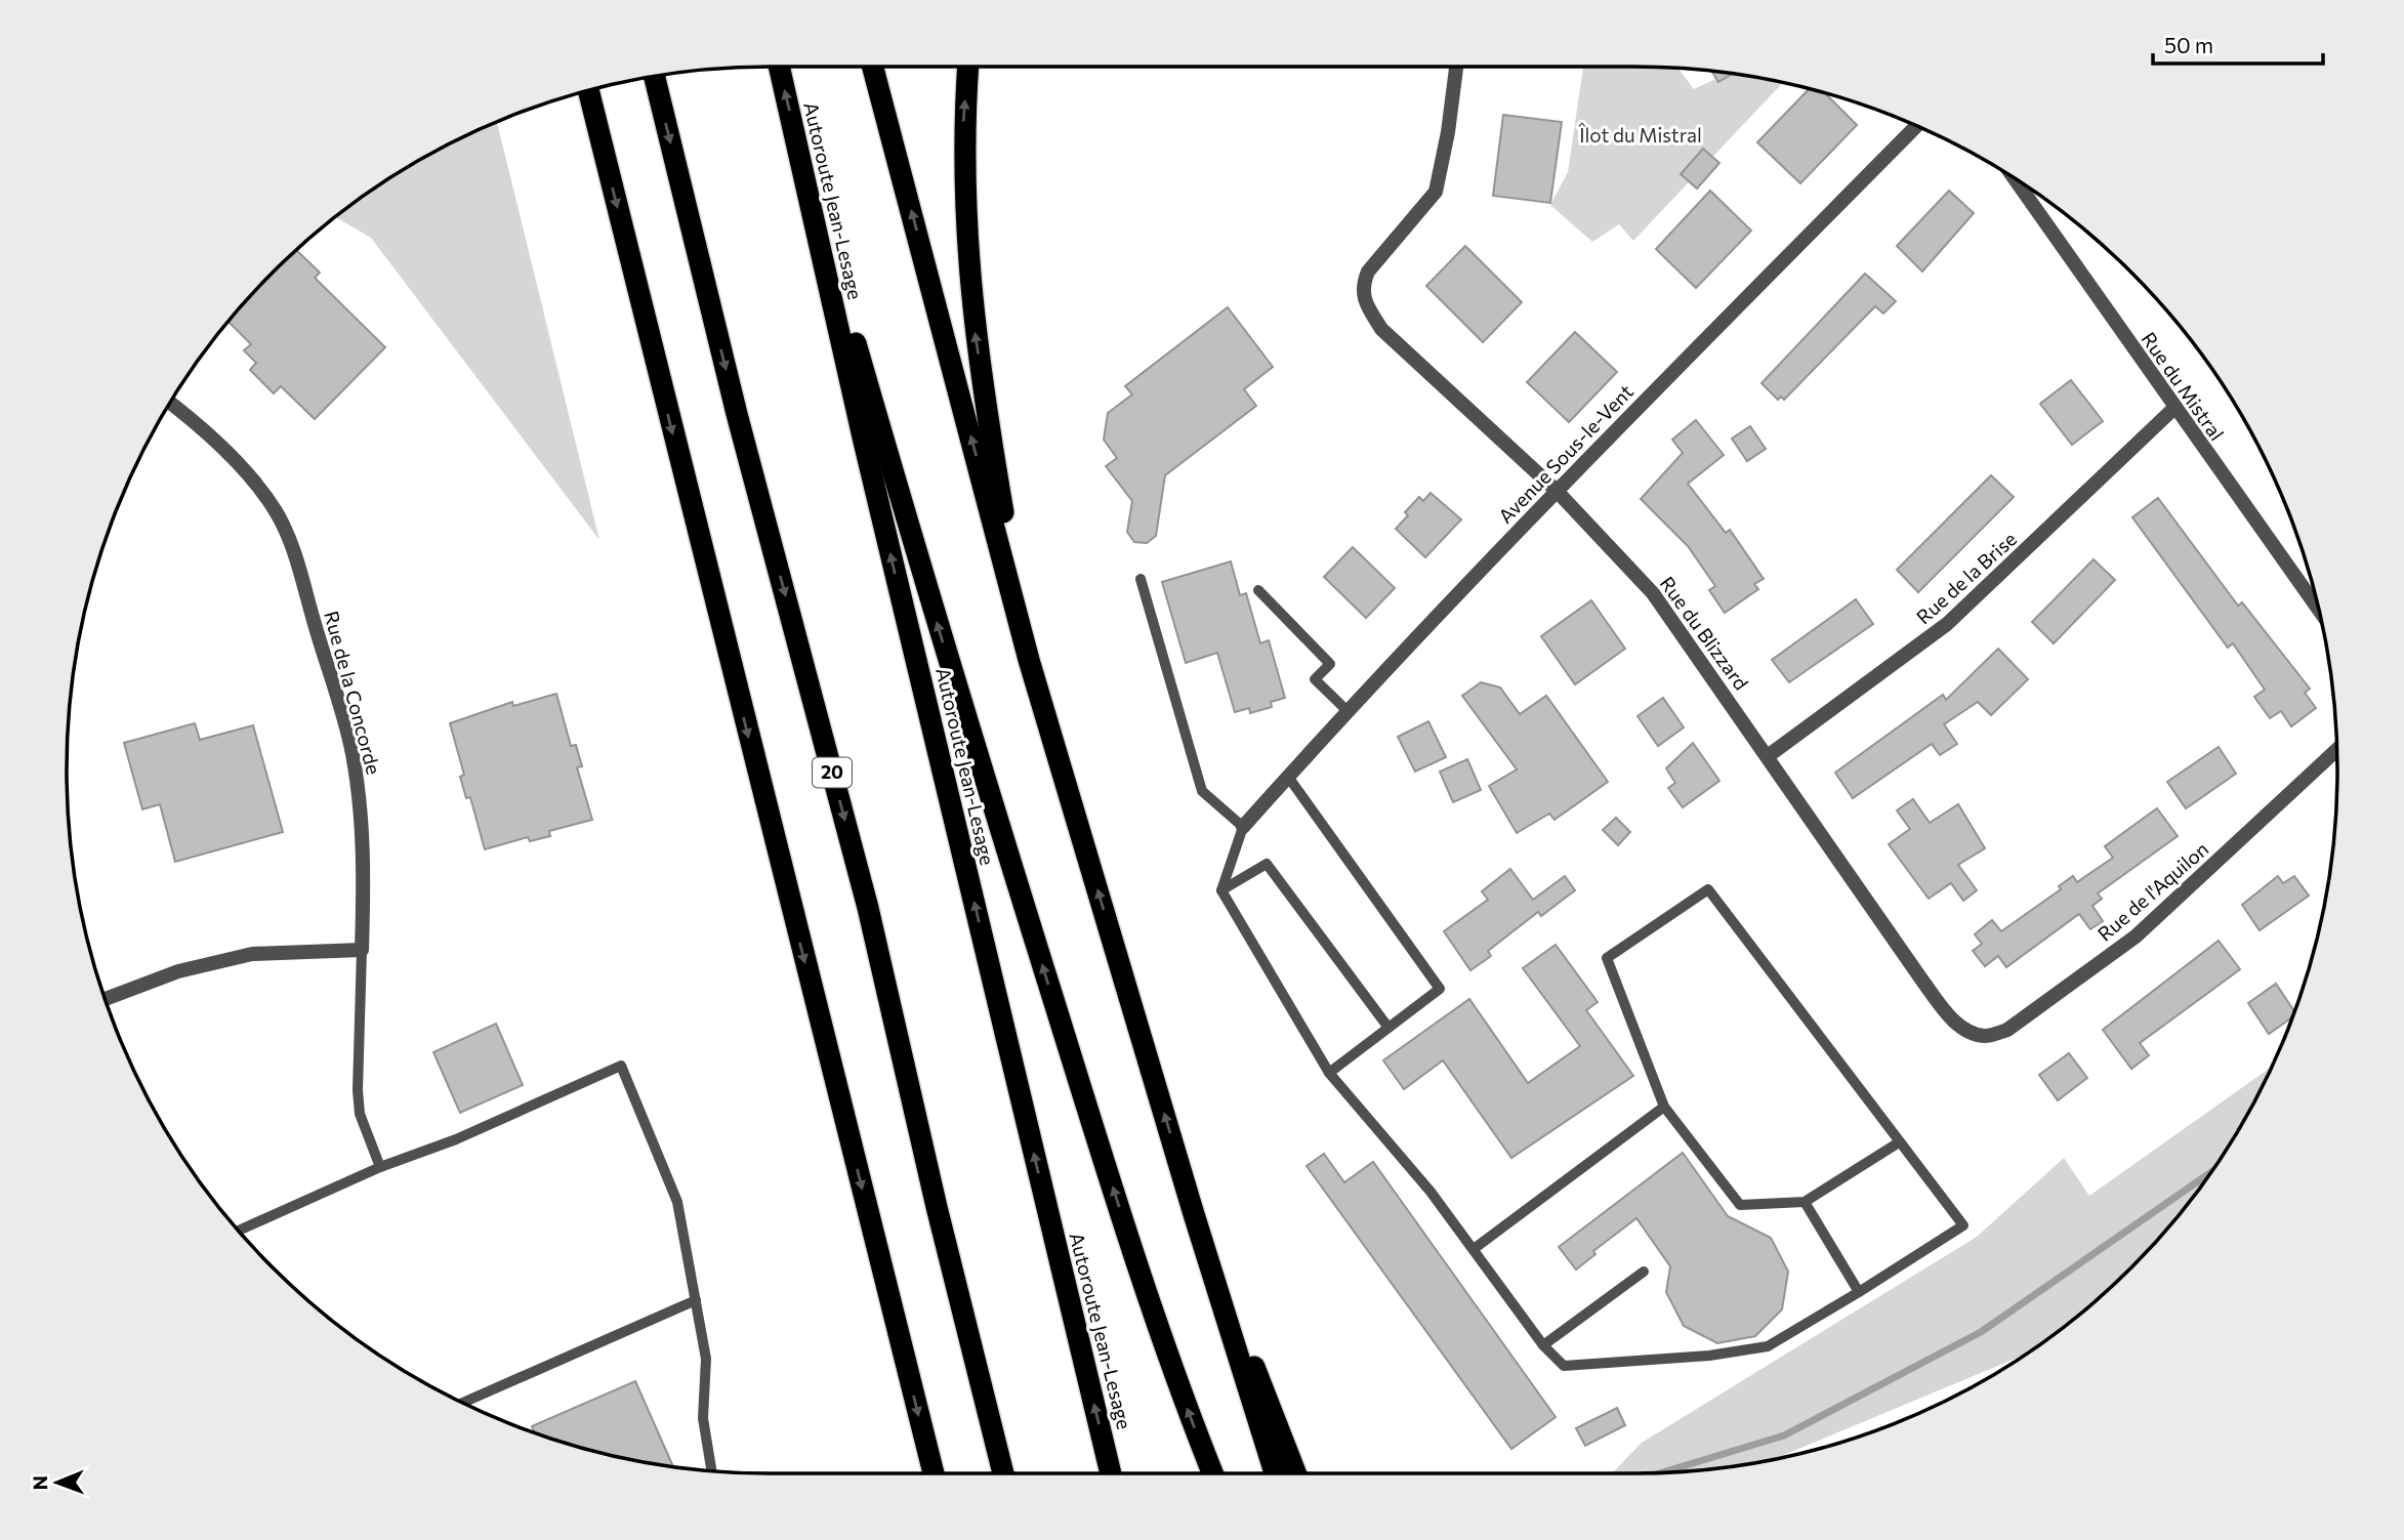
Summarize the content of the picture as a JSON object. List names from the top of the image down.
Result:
{
  "streets": {
    "highway": ["Autoroute Jean-Lesage", "20"],
    "street": [
      "Rue du Mistral",
      "Avenue Sous-le-Vent",
      "Rue de la Brise",
      "Rue du Blizzard",
      "Rue de la Concorde",
      "Rue de l'Aquilon"
    ]
  },
  "crossings": [
    ["Rue du Mistral", "Rue de la Brise"],
    ["Avenue Sous-le-Vent", "Rue du Blizzard"],
    ["Rue de la Brise", "Rue du Blizzard"],
    ["Rue du Blizzard", "Rue de l'Aquilon"]
  ],
  "parks": ["Îlot du Mistral"],
  "scale_bar": "50 m",
  "north": "left"
}
